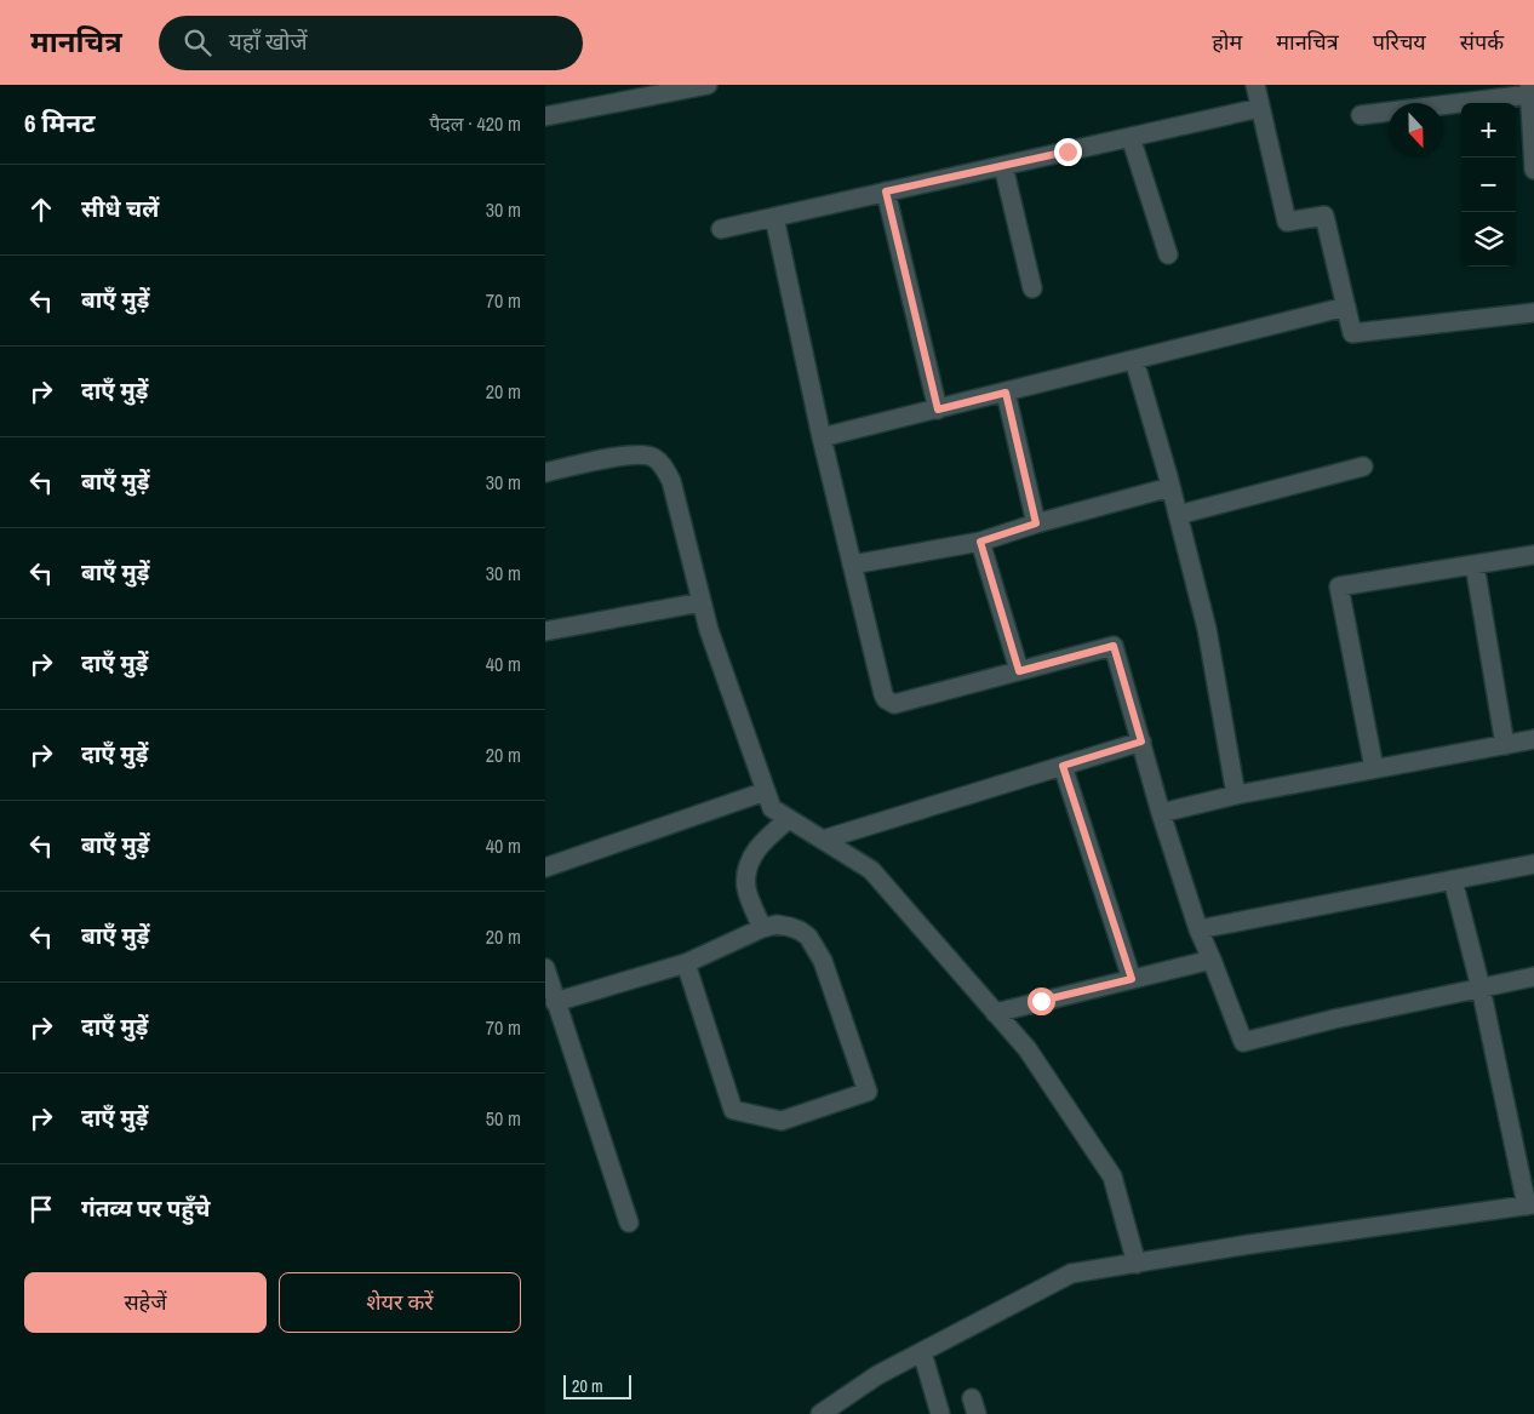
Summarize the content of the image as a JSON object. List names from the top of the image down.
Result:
{
  "scale_bar": "20 m",
  "north": "bottom",
  "page": {
    "header": "मानचित्र",
    "search": "यहाँ खोजें",
    "nav": [
      "होम",
      "मानचित्र",
      "परिचय",
      "संपर्क"
    ],
    "heading": ["6 मिनट", "पैदल · 420 m"],
    "map_buttons": ["+", "−"],
    "list": [
      ["सीधे चलें", "30 m"],
      ["बाएँ मुड़ें", "70 m"],
      ["दाएँ मुड़ें", "20 m"],
      ["बाएँ मुड़ें", "30 m"],
      ["बाएँ मुड़ें", "30 m"],
      ["दाएँ मुड़ें", "40 m"],
      ["दाएँ मुड़ें", "20 m"],
      ["बाएँ मुड़ें", "40 m"],
      ["बाएँ मुड़ें", "20 m"],
      ["दाएँ मुड़ें", "70 m"],
      ["दाएँ मुड़ें", "50 m"],
      "गंतव्य पर पहुँचे"
    ],
    "buttons": ["सहेजें", "शेयर करें"],
    "scale": "20 m"
  }
}
